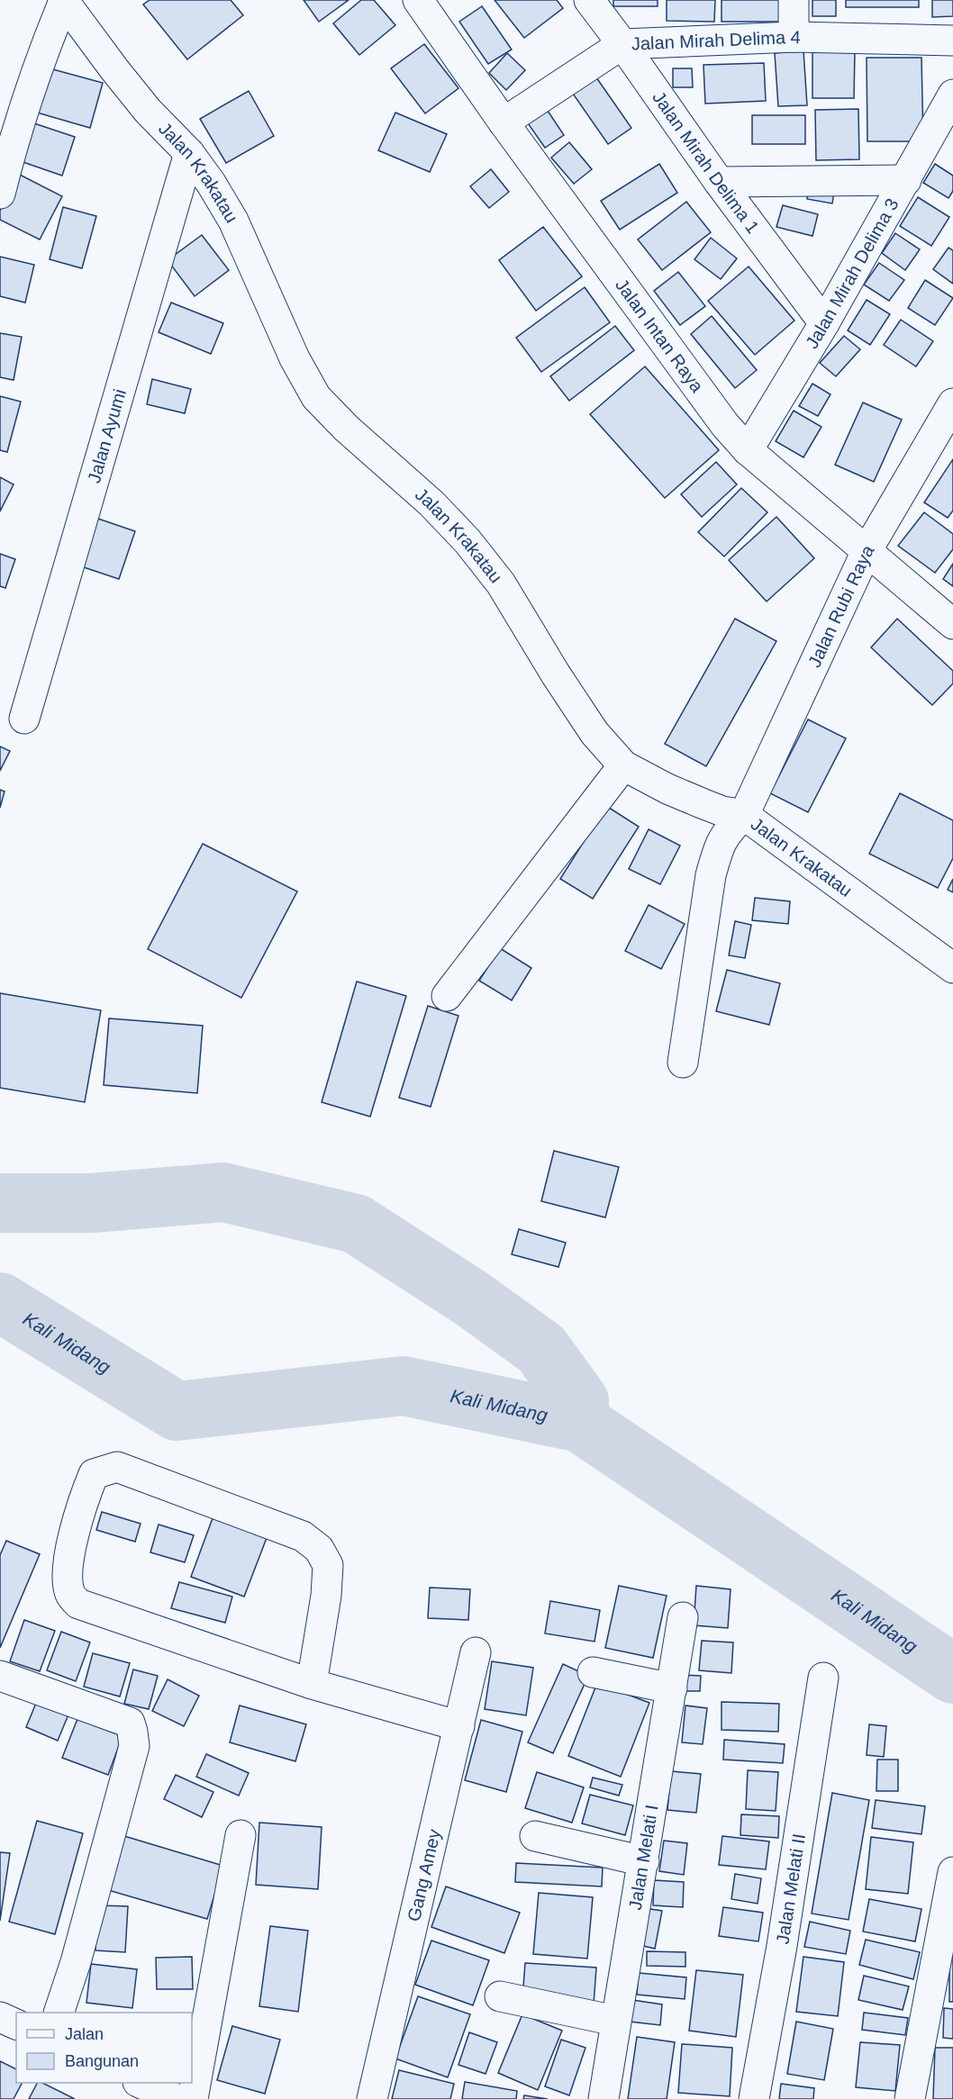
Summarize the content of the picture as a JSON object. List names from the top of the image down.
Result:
{
  "streets": {
    "street": [
      "Jalan Mirah Delima 4",
      "Jalan Mirah Delima 1",
      "Jalan Krakatau",
      "Jalan Mirah Delima 3",
      "Jalan Intan Raya",
      "Jalan Ayumi",
      "Jalan Rubi Raya",
      "Jalan Melati I",
      "Gang Amey",
      "Jalan Melati II"
    ]
  },
  "crossings": [
    ["Jalan Mirah Delima 4", "Jalan Mirah Delima 1"],
    ["Jalan Mirah Delima 4", "Jalan Intan Raya"],
    ["Jalan Mirah Delima 1", "Jalan Mirah Delima 3"],
    ["Jalan Krakatau", "Jalan Ayumi"],
    ["Jalan Krakatau", "Jalan Rubi Raya"],
    ["Jalan Mirah Delima 3", "Jalan Intan Raya"],
    ["Jalan Intan Raya", "Jalan Rubi Raya"]
  ],
  "water": ["Kali Midang"],
  "legend": ["Jalan", "Bangunan"]
}
